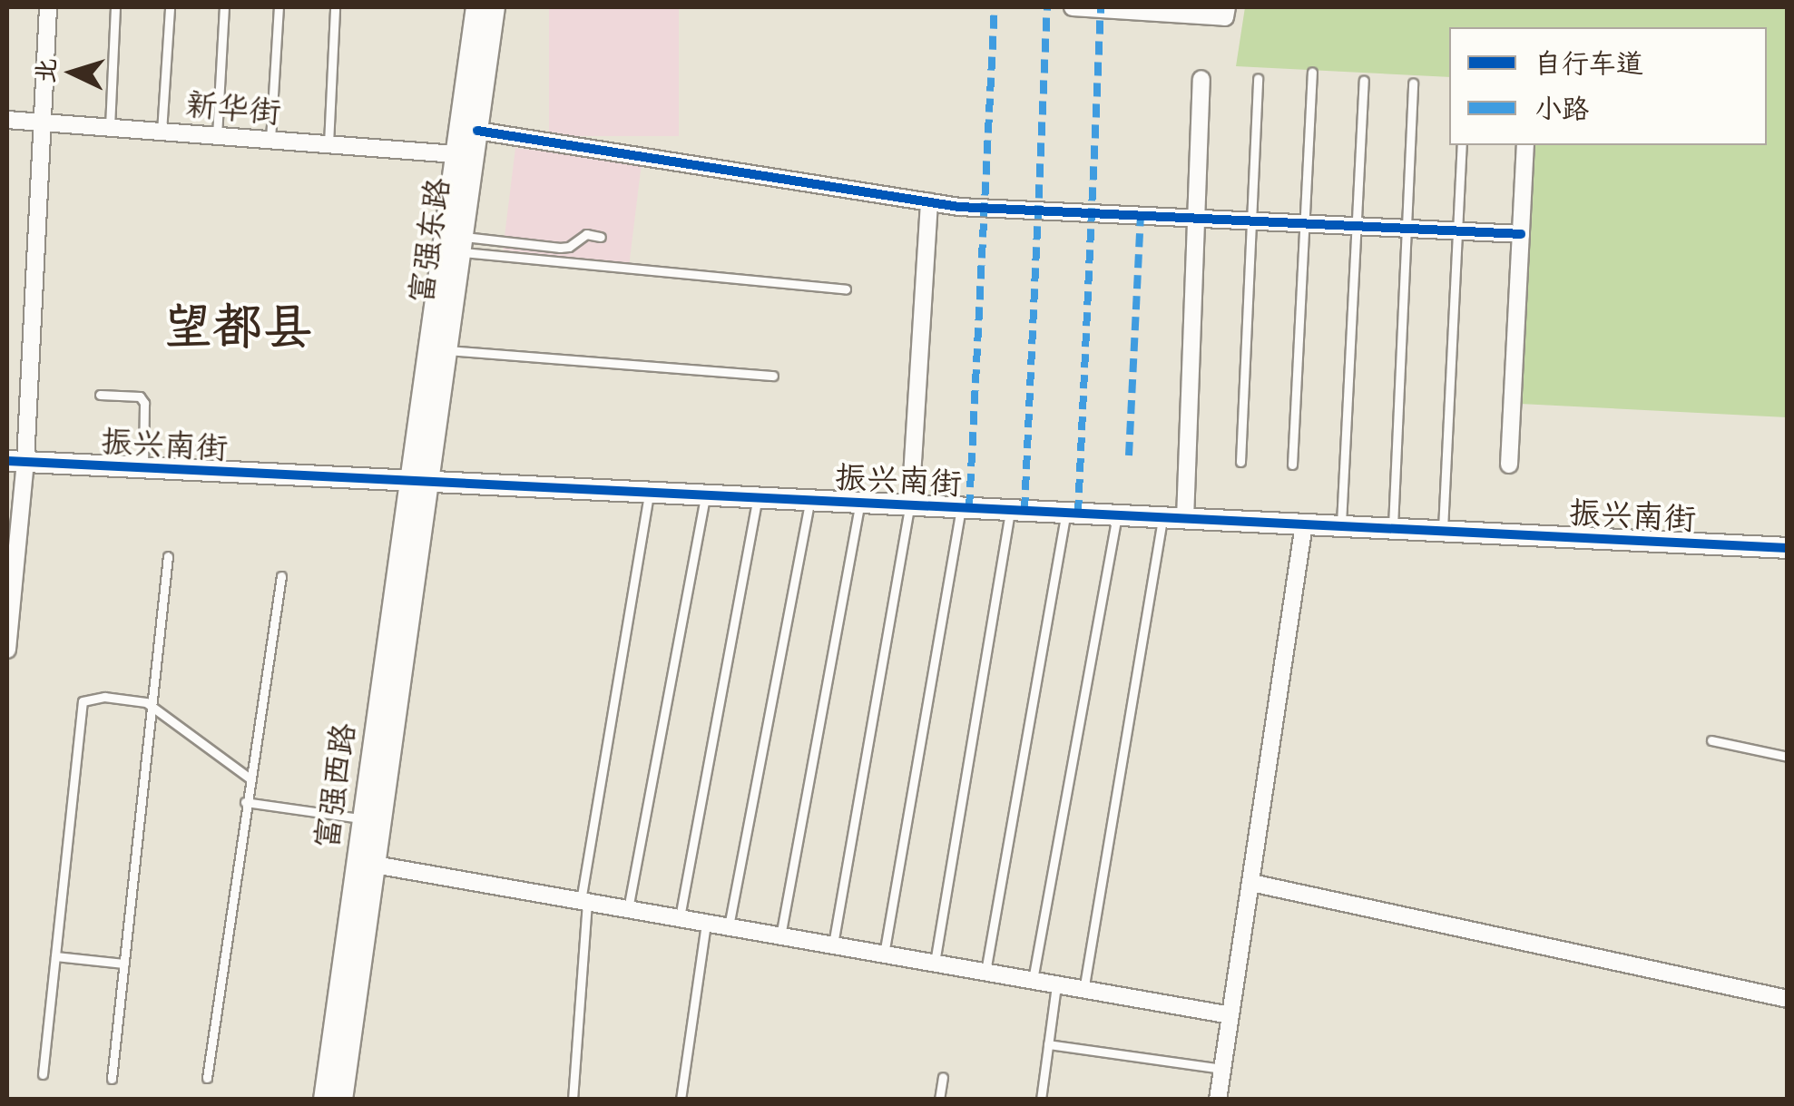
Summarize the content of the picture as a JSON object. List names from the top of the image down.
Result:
{
  "streets": {
    "main road": ["富强东路", "振兴南街", "富强西路"],
    "street": ["新华街"]
  },
  "crossings": [
    ["新华街", "富强东路"],
    ["富强东路", "振兴南街"],
    ["富强东路", "富强西路"],
    ["振兴南街", "富强西路"]
  ],
  "districts": ["望都县"],
  "legend": ["自行车道", "小路"],
  "north": "left"
}
